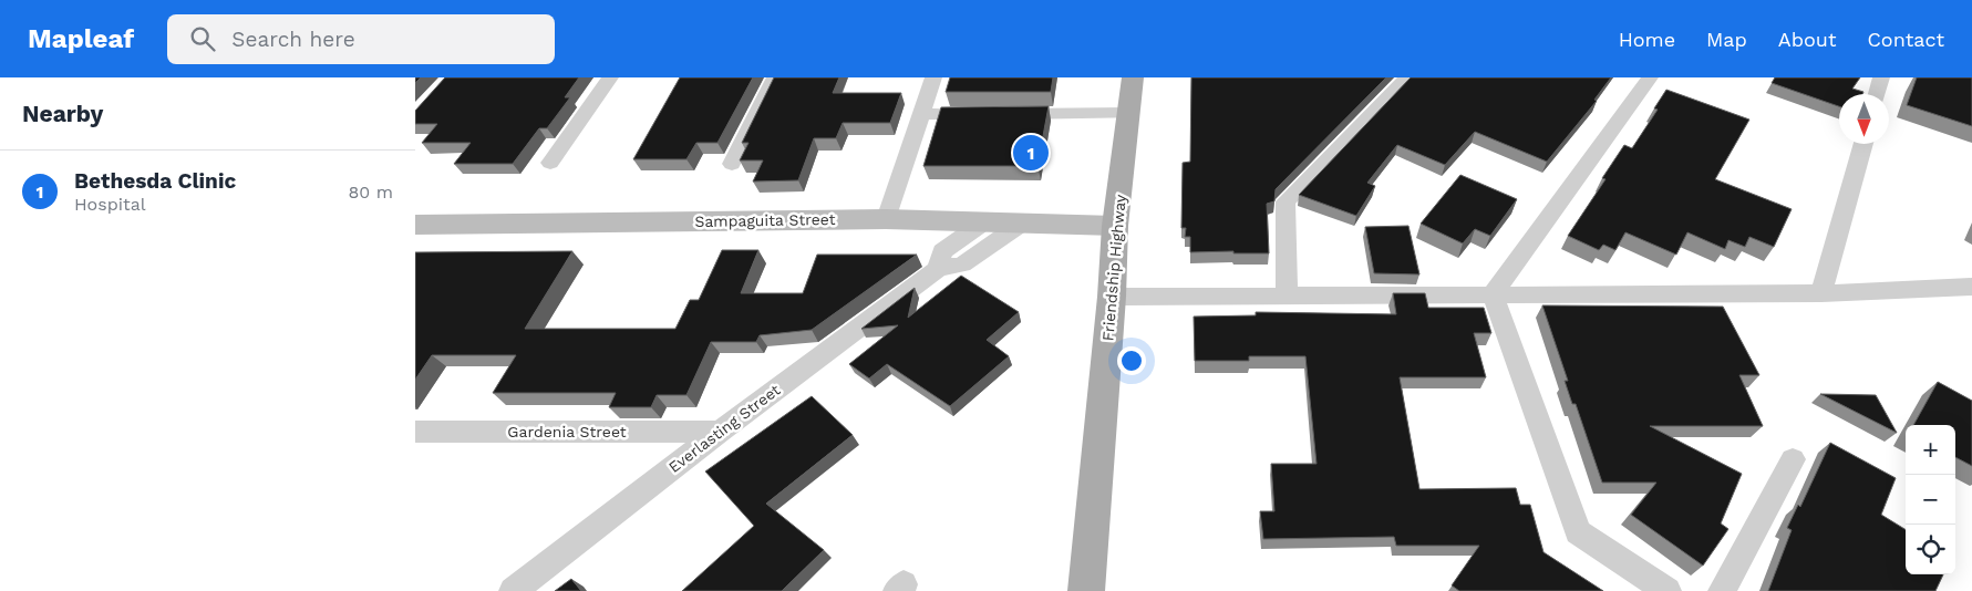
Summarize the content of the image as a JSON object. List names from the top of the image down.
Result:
{
  "streets": {
    "main road": ["Sampaguita Street", "Friendship Highway"],
    "street": ["Everlasting Street", "Gardenia Street"]
  },
  "crossings": [
    ["Sampaguita Street", "Friendship Highway"],
    ["Sampaguita Street", "Everlasting Street"],
    ["Everlasting Street", "Gardenia Street"]
  ],
  "north": "bottom",
  "page": {
    "header": "Mapleaf",
    "search": "Search here",
    "nav": [
      "Home",
      "Map",
      "About",
      "Contact"
    ],
    "heading": "Nearby",
    "pins": "1",
    "list": [
      {
        "mark": "1",
        "name": "Bethesda Clinic",
        "note": "Hospital",
        "value": "80 m"
      }
    ],
    "map_buttons": ["+", "−"]
  }
}
